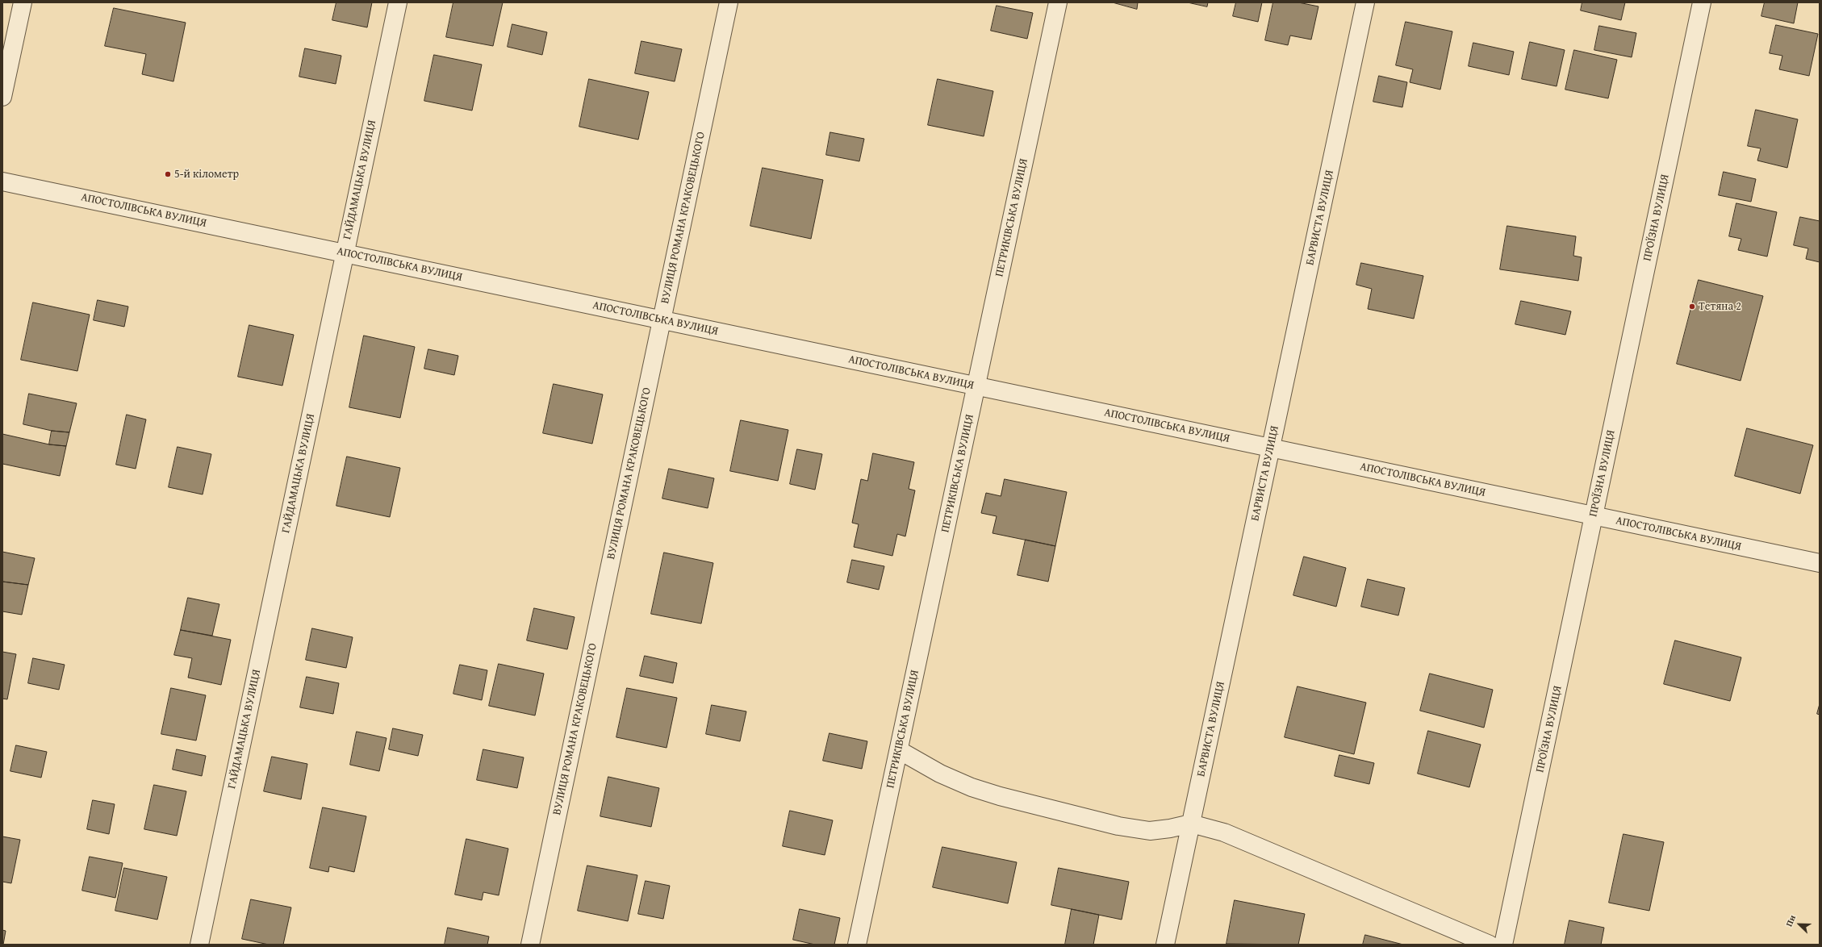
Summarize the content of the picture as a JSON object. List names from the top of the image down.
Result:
{
  "streets": {
    "street": [
      "ГАЙДАМАЦЬКА ВУЛИЦЯ",
      "АПОСТОЛІВСЬКА ВУЛИЦЯ",
      "ВУЛИЦЯ РОМАНА КРАКОВЕЦЬКОГО",
      "ПЕТРИКІВСЬКА ВУЛИЦЯ",
      "БАРВИСТА ВУЛИЦЯ",
      "ПРОЇЗНА ВУЛИЦЯ"
    ]
  },
  "crossings": [
    ["ГАЙДАМАЦЬКА ВУЛИЦЯ", "АПОСТОЛІВСЬКА ВУЛИЦЯ"],
    ["АПОСТОЛІВСЬКА ВУЛИЦЯ", "ВУЛИЦЯ РОМАНА КРАКОВЕЦЬКОГО"],
    ["АПОСТОЛІВСЬКА ВУЛИЦЯ", "ПЕТРИКІВСЬКА ВУЛИЦЯ"],
    ["АПОСТОЛІВСЬКА ВУЛИЦЯ", "БАРВИСТА ВУЛИЦЯ"],
    ["АПОСТОЛІВСЬКА ВУЛИЦЯ", "ПРОЇЗНА ВУЛИЦЯ"]
  ],
  "places": ["5-й кілометр", "Тетяна 2"],
  "north": "top left"
}
